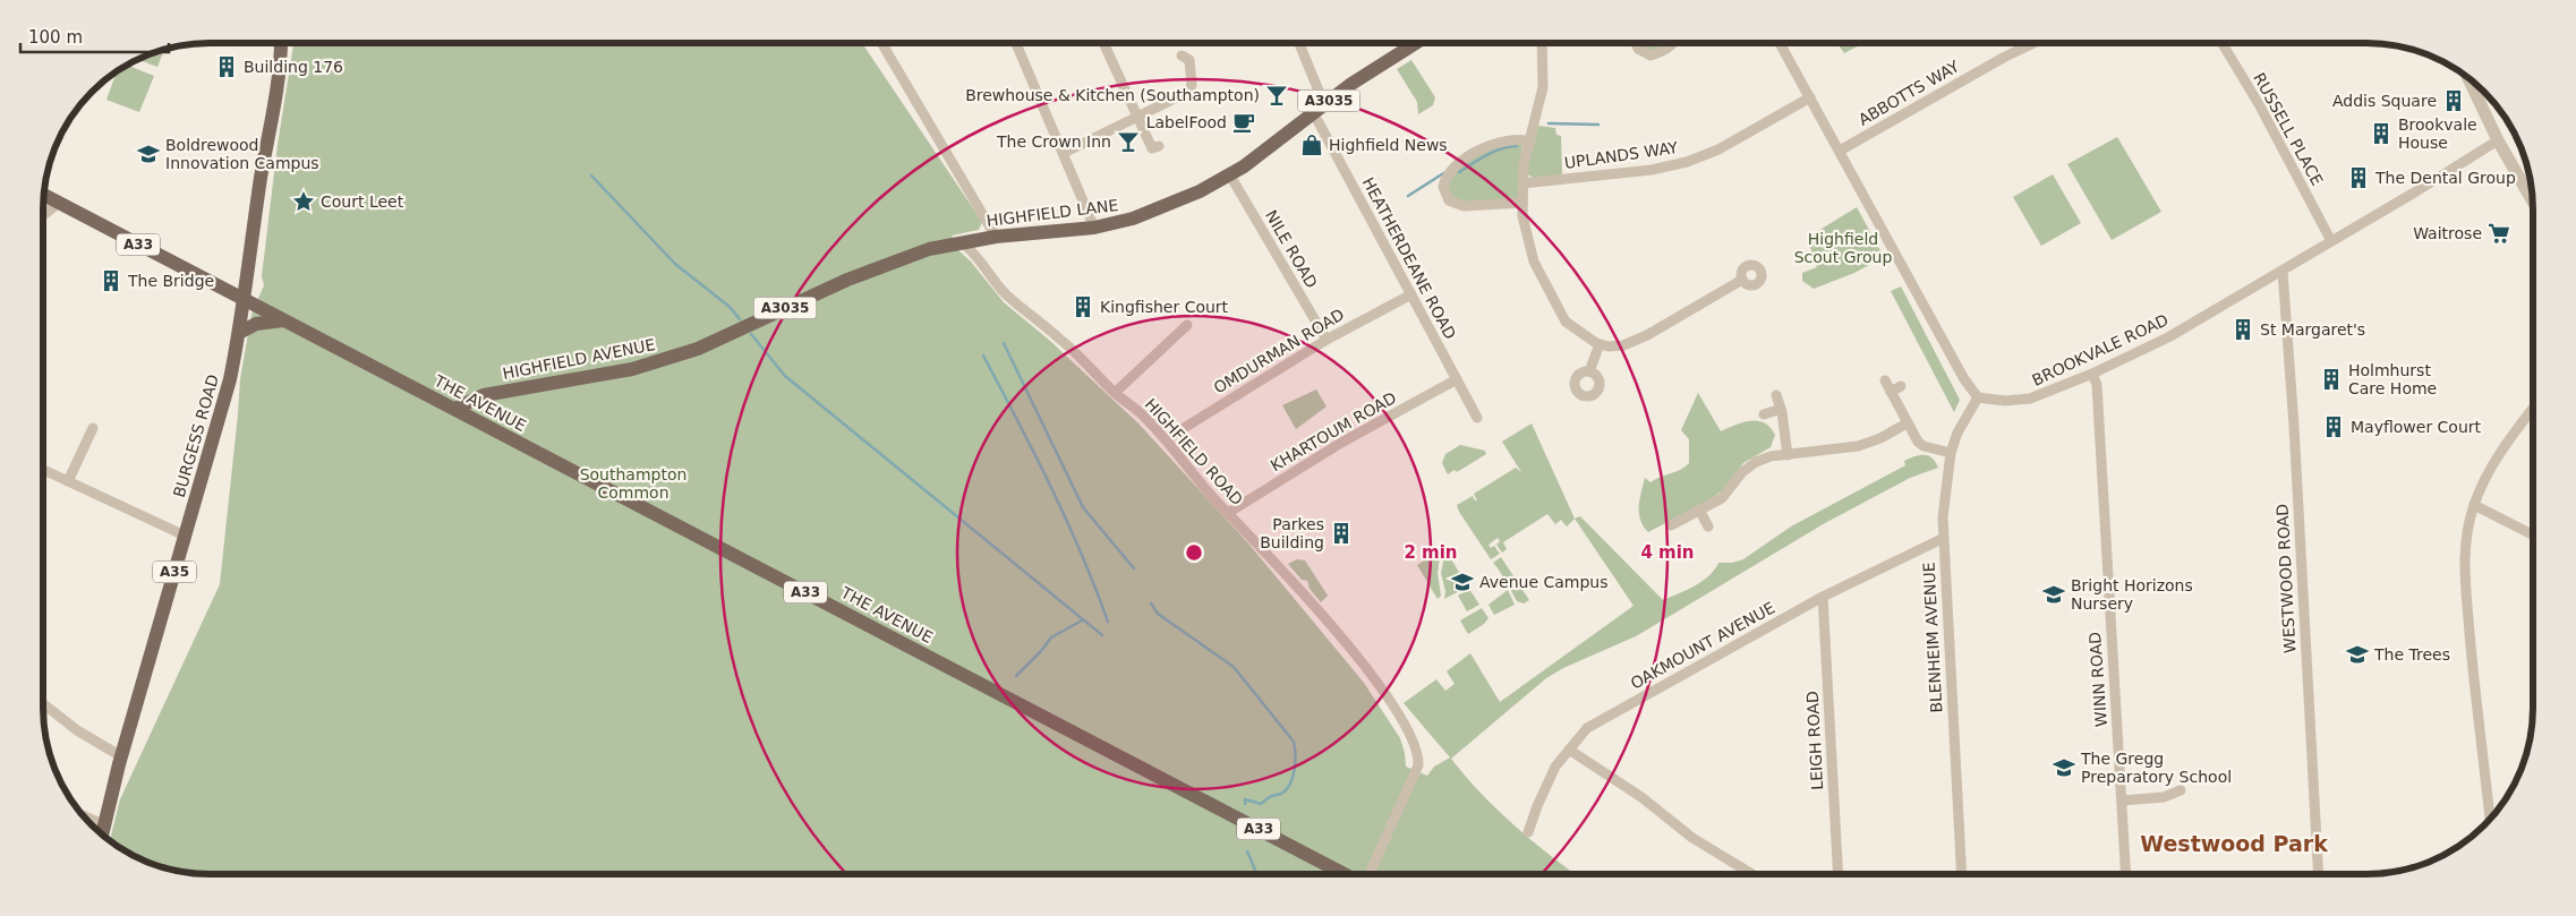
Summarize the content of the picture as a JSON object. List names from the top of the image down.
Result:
{
  "streets": {
    "main road": [
      "A3035",
      "HIGHFIELD LANE",
      "A33",
      "HIGHFIELD AVENUE",
      "THE AVENUE",
      "BURGESS ROAD",
      "A35"
    ],
    "street": [
      "ABBOTTS WAY",
      "RUSSELL PLACE",
      "UPLANDS WAY",
      "NILE ROAD",
      "HEATHERDEANE ROAD",
      "BROOKVALE ROAD",
      "OMDURMAN ROAD",
      "KHARTOUM ROAD",
      "HIGHFIELD ROAD",
      "WESTWOOD ROAD",
      "BLENHEIM AVENUE",
      "OAKMOUNT AVENUE",
      "WINN ROAD",
      "LEIGH ROAD"
    ]
  },
  "crossings": [
    ["RUSSELL PLACE", "BROOKVALE ROAD"],
    ["HIGHFIELD LANE", "NILE ROAD"],
    ["HIGHFIELD LANE", "HEATHERDEANE ROAD"],
    ["HIGHFIELD LANE", "HIGHFIELD AVENUE"],
    ["HIGHFIELD LANE", "HIGHFIELD ROAD"],
    ["A33", "THE AVENUE"],
    ["A33", "BURGESS ROAD"],
    ["NILE ROAD", "OMDURMAN ROAD"],
    ["HEATHERDEANE ROAD", "OMDURMAN ROAD"],
    ["HEATHERDEANE ROAD", "KHARTOUM ROAD"],
    ["BROOKVALE ROAD", "WESTWOOD ROAD"],
    ["BROOKVALE ROAD", "BLENHEIM AVENUE"],
    ["BROOKVALE ROAD", "WINN ROAD"],
    ["OMDURMAN ROAD", "HIGHFIELD ROAD"],
    ["HIGHFIELD AVENUE", "THE AVENUE"],
    ["HIGHFIELD AVENUE", "HIGHFIELD ROAD"],
    ["THE AVENUE", "BURGESS ROAD"],
    ["KHARTOUM ROAD", "HIGHFIELD ROAD"],
    ["BLENHEIM AVENUE", "OAKMOUNT AVENUE"],
    ["OAKMOUNT AVENUE", "LEIGH ROAD"]
  ],
  "districts": ["Westwood Park"],
  "parks": ["Highfield Scout Group", "Southampton Common"],
  "places": {
    "building": [
      "Building 176",
      "Addis Square",
      "Brookvale House",
      "The Dental Group",
      "The Bridge",
      "Kingfisher Court",
      "St Margaret's",
      "Holmhurst Care Home",
      "Mayflower Court",
      "Parkes Building"
    ],
    "bar": ["Brewhouse & Kitchen (Southampton)", "The Crown Inn"],
    "cafe": ["LabelFood"],
    "shop": ["Highfield News"],
    "school or university": [
      "Boldrewood Innovation Campus",
      "Avenue Campus",
      "Bright Horizons Nursery",
      "The Trees",
      "The Gregg Preparatory School"
    ],
    "place": ["Court Leet"],
    "supermarket": ["Waitrose"]
  },
  "scale_bar": "100 m",
  "rings": ["2 min", "4 min"]
}
